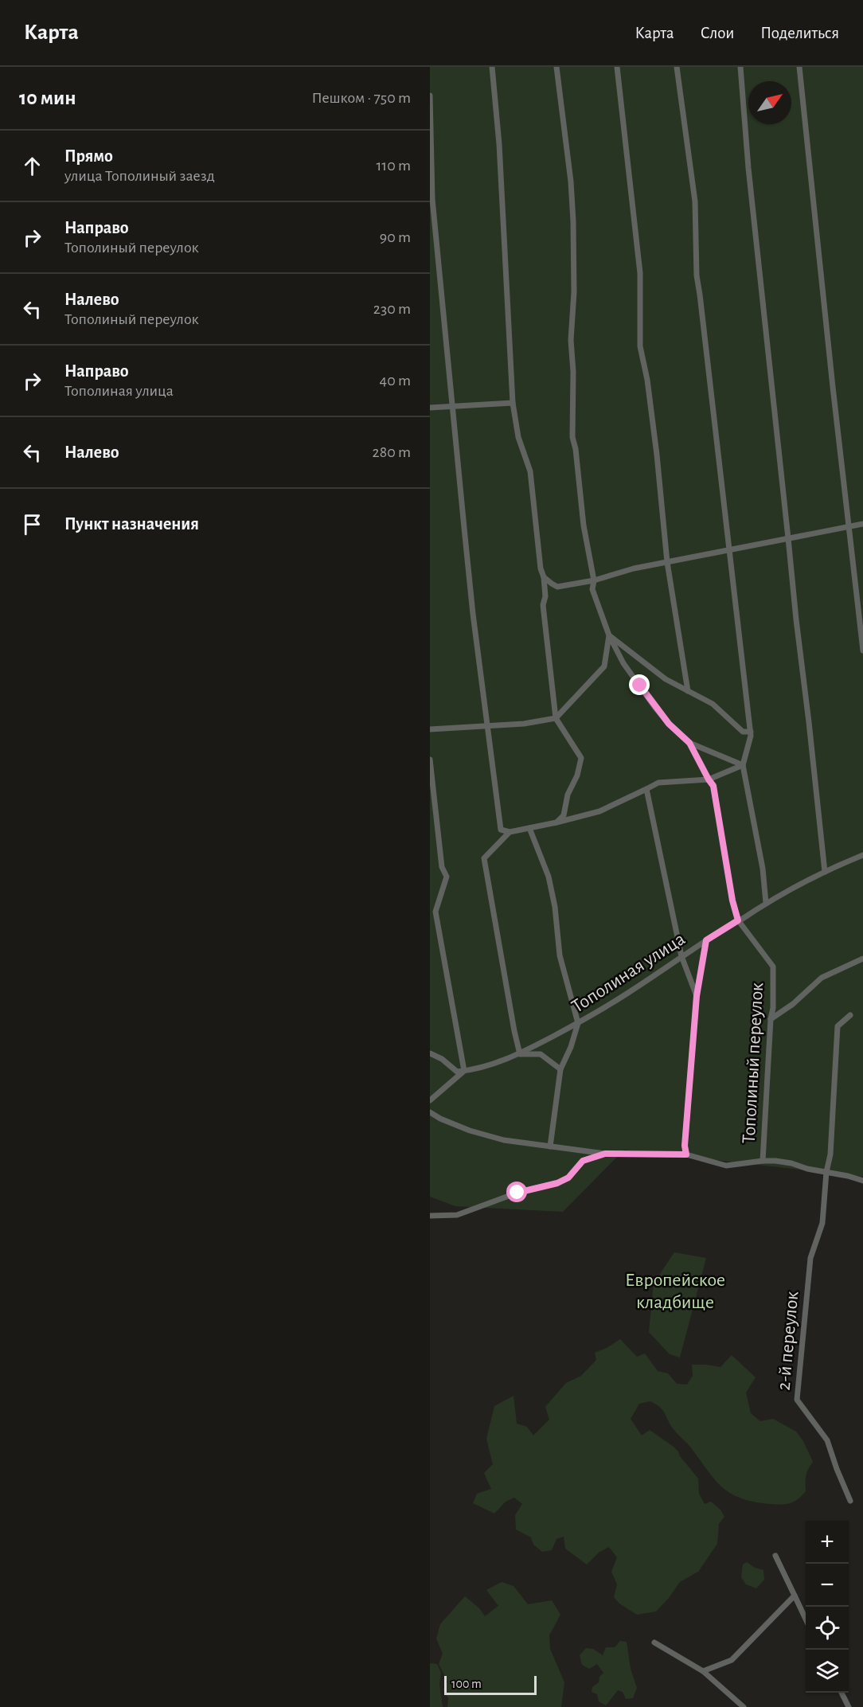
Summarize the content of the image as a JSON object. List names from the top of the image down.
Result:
{
  "streets": {
    "street": ["Тополиная улица", "Тополиный переулок", "2-й переулок"]
  },
  "crossings": [
    ["Тополиная улица", "Тополиный переулок"]
  ],
  "parks": ["Европейское кладбище"],
  "scale_bar": "100 m",
  "north": "top right",
  "page": {
    "header": "Карта",
    "nav": ["Карта", "Слои", "Поделиться"],
    "heading": ["10 мин", "Пешком · 750 m"],
    "list": [
      ["Прямо", "улица Тополиный заезд", "110 m"],
      ["Направо", "Тополиный переулок", "90 m"],
      ["Налево", "Тополиный переулок", "230 m"],
      ["Направо", "Тополиная улица", "40 m"],
      ["Налево", "280 m"],
      "Пункт назначения"
    ],
    "map_buttons": ["+", "−"],
    "scale": "100 m"
  }
}
